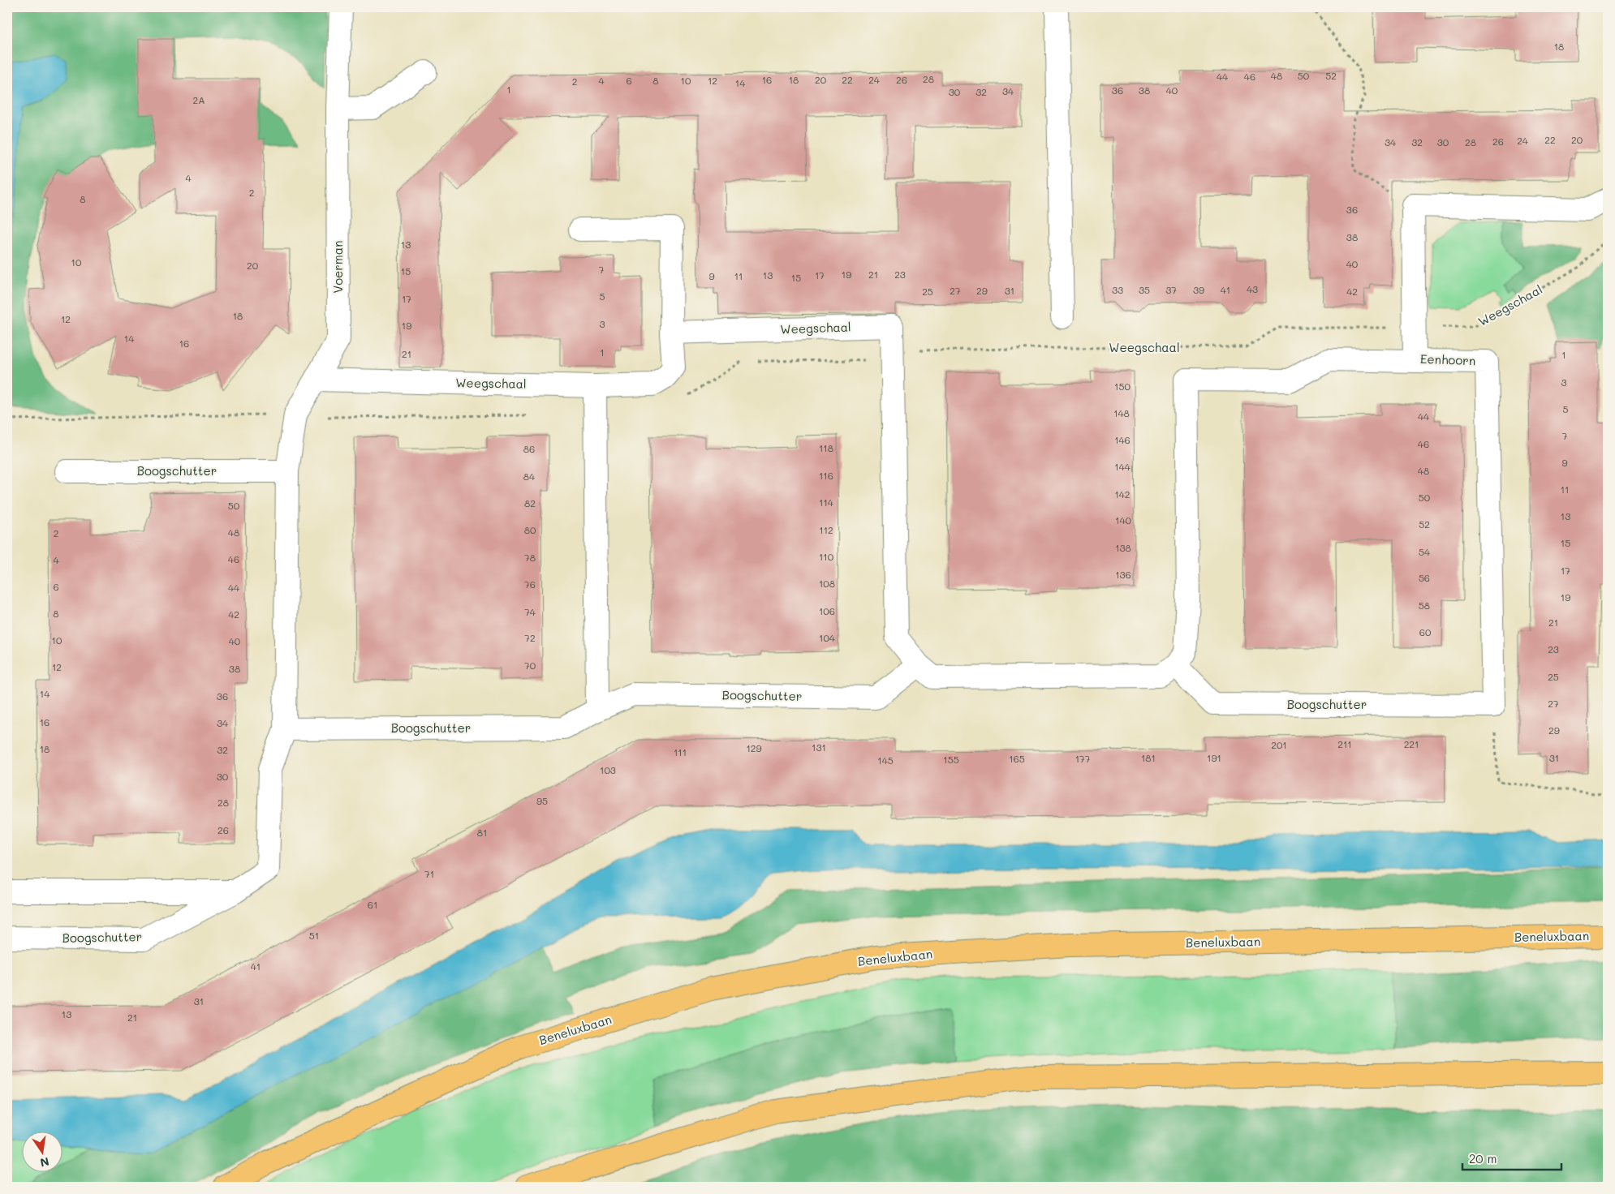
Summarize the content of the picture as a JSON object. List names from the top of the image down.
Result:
{
  "streets": {
    "main road": ["Beneluxbaan"],
    "street": [
      "Voerman",
      "Weegschaal",
      "Eenhoorn",
      "Boogschutter"
    ]
  },
  "crossings": [
    ["Voerman", "Weegschaal"],
    ["Voerman", "Boogschutter"],
    ["Weegschaal", "Eenhoorn"],
    ["Eenhoorn", "Boogschutter"]
  ],
  "house_numbers": [
    "18",
    "48",
    "50",
    "52",
    "44",
    "46",
    "28",
    "16",
    "18",
    "20",
    "22",
    "24",
    "26",
    "4",
    "6",
    "8",
    "10",
    "12",
    "2",
    "14",
    "1",
    "36",
    "38",
    "40",
    "34",
    "30",
    "32",
    "2A",
    "22",
    "20",
    "24",
    "26",
    "34",
    "32",
    "30",
    "28",
    "4",
    "2",
    "8",
    "36",
    "38",
    "13",
    "10",
    "40",
    "20",
    "7",
    "15",
    "19",
    "21",
    "23",
    "13",
    "17",
    "9",
    "11",
    "15",
    "43",
    "33",
    "35",
    "37",
    "39",
    "41",
    "27",
    "29",
    "31",
    "25",
    "42",
    "5",
    "17",
    "18",
    "12",
    "3",
    "19",
    "14",
    "16",
    "1",
    "21",
    "1",
    "3",
    "150",
    "5",
    "148",
    "44",
    "7",
    "146",
    "46",
    "118",
    "86",
    "9",
    "144",
    "48",
    "116",
    "84",
    "11",
    "142",
    "50",
    "114",
    "82",
    "50",
    "13",
    "140",
    "52",
    "80",
    "112",
    "48",
    "2",
    "15",
    "138",
    "54",
    "110",
    "78",
    "46",
    "4",
    "17",
    "136",
    "56",
    "108",
    "76",
    "6",
    "44",
    "19",
    "58",
    "106",
    "74",
    "8",
    "42",
    "21",
    "60",
    "72",
    "104",
    "10",
    "40",
    "23",
    "70",
    "12",
    "38",
    "25",
    "14",
    "36",
    "27",
    "16",
    "34",
    "29",
    "211",
    "221",
    "201",
    "131",
    "129",
    "18",
    "32",
    "111",
    "181",
    "191",
    "31",
    "165",
    "177",
    "155",
    "145",
    "103",
    "30",
    "95",
    "28",
    "26",
    "81",
    "71",
    "61",
    "51",
    "41",
    "31",
    "13",
    "21"
  ],
  "scale_bar": "20 m",
  "north": "bottom"
}
